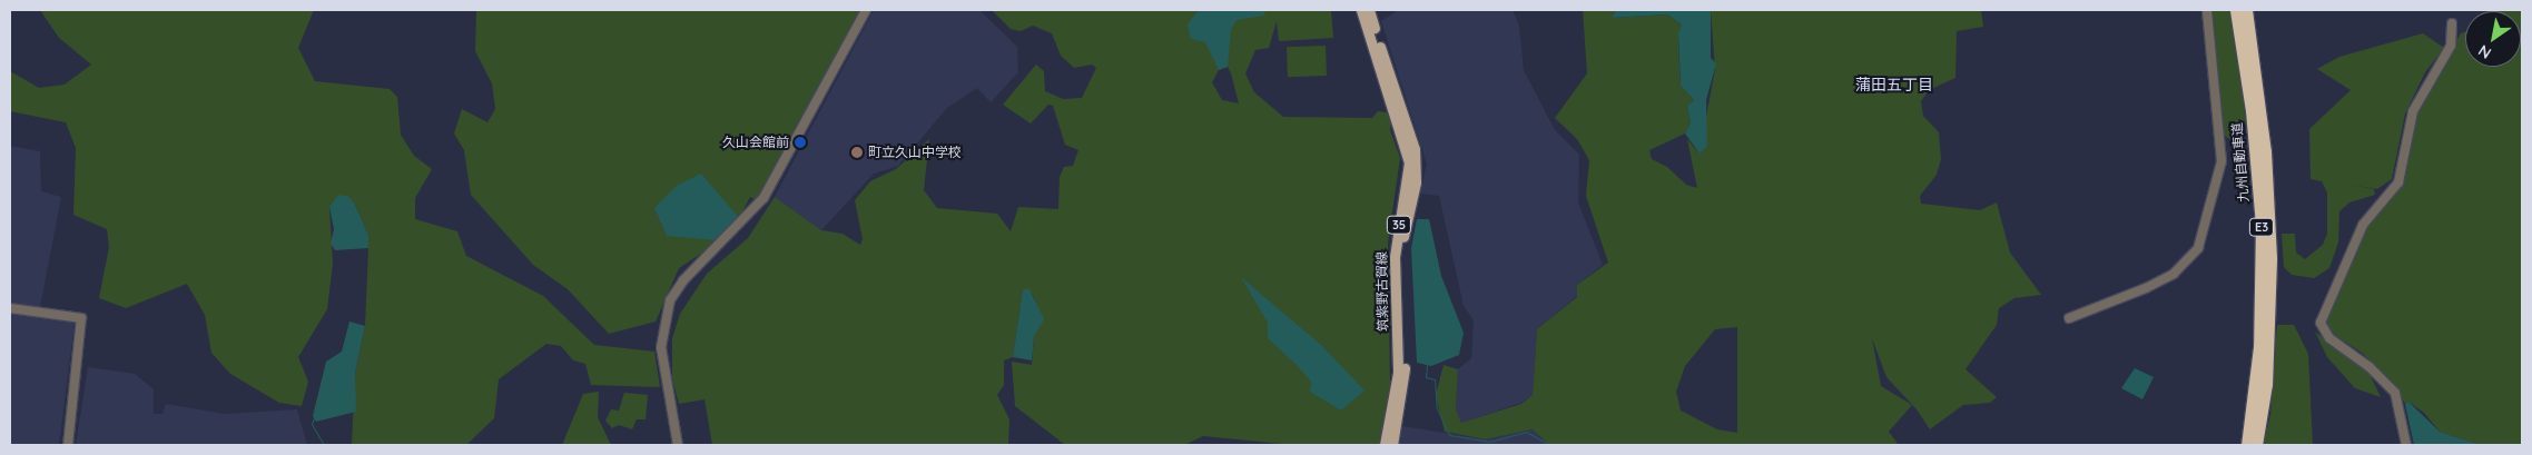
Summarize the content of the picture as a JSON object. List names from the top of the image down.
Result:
{
  "streets": {
    "highway": ["九州自動車道", "E3"],
    "main road": ["35", "筑紫野古賀線"]
  },
  "districts": ["蒲田五丁目"],
  "places": ["久山会館前", "町立久山中学校"],
  "north": "bottom left"
}
